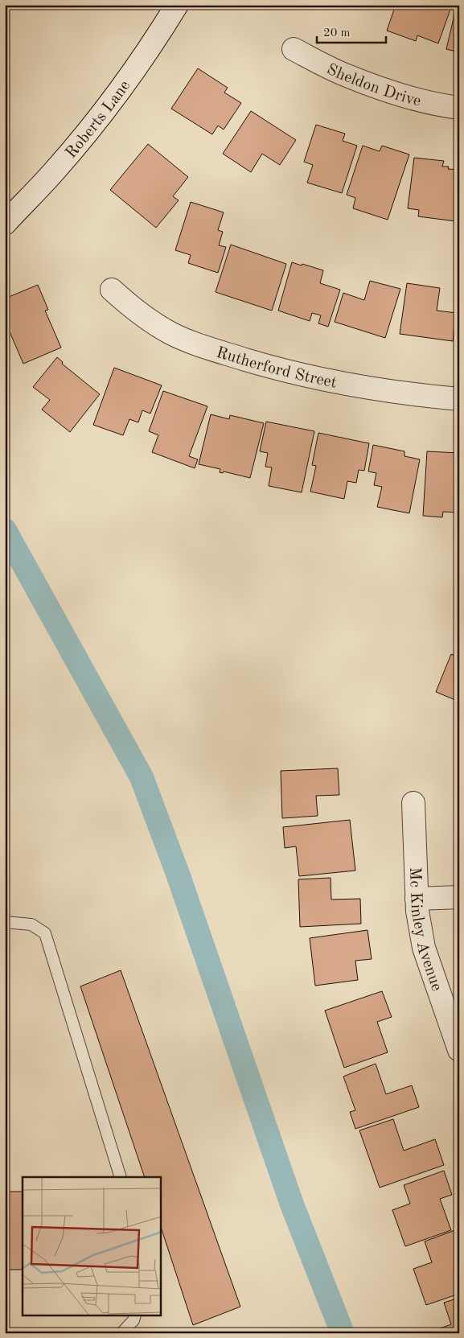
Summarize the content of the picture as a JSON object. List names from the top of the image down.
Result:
{
  "streets": {
    "street": [
      "Sheldon Drive",
      "Roberts Lane",
      "Rutherford Street",
      "Mc Kinley Avenue"
    ]
  },
  "scale_bar": "20 m"
}
